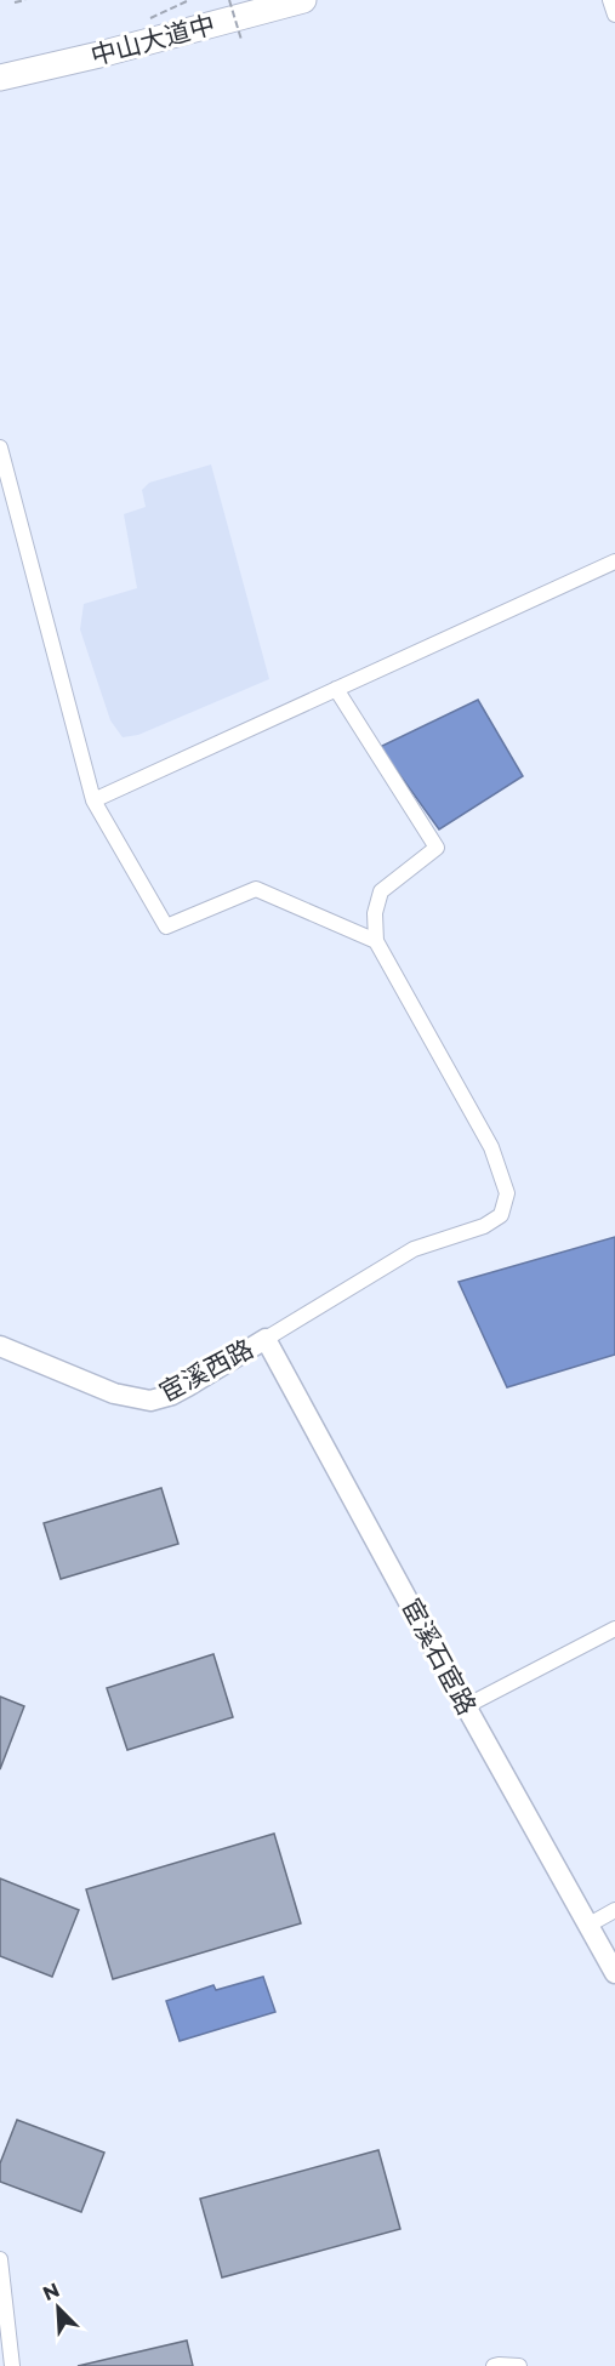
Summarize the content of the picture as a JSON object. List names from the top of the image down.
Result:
{
  "streets": {
    "highway": ["中山大道中"],
    "street": ["宦溪西路", "宦溪石宦路"]
  },
  "crossings": [
    ["宦溪西路", "宦溪石宦路"]
  ],
  "north": "top left"
}
